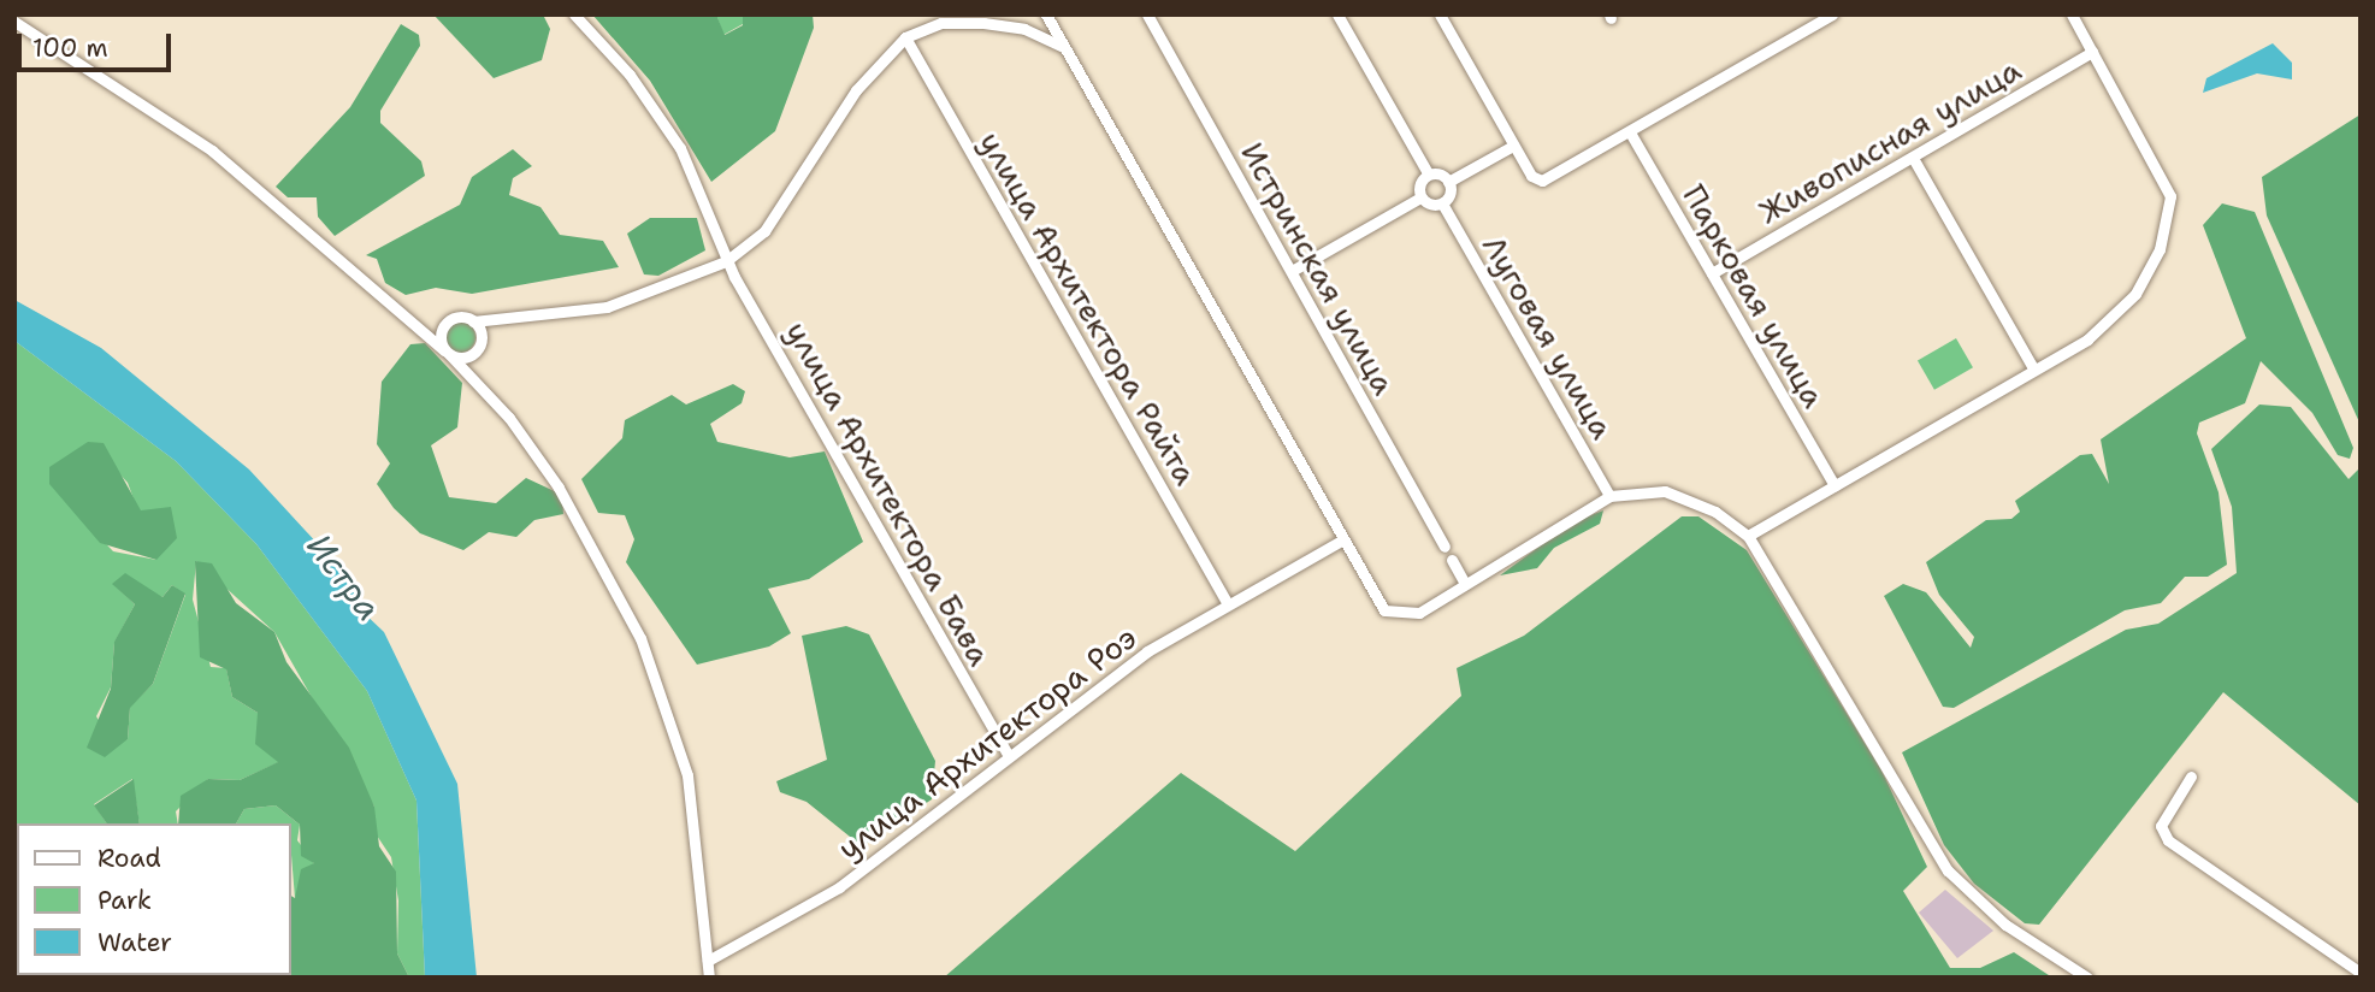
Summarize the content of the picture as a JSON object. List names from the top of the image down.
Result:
{
  "streets": {
    "street": [
      "Живописная улица",
      "Истринская улица",
      "Парковая улица",
      "улица Архитектора Райта",
      "Луговая улица",
      "улица Архитектора Бава",
      "улица Архитектора Роэ"
    ]
  },
  "crossings": [
    ["Живописная улица", "Парковая улица"],
    ["улица Архитектора Райта", "улица Архитектора Роэ"],
    ["улица Архитектора Бава", "улица Архитектора Роэ"]
  ],
  "water": ["Истра"],
  "legend": ["Road", "Park", "Water"],
  "scale_bar": "100 m"
}
